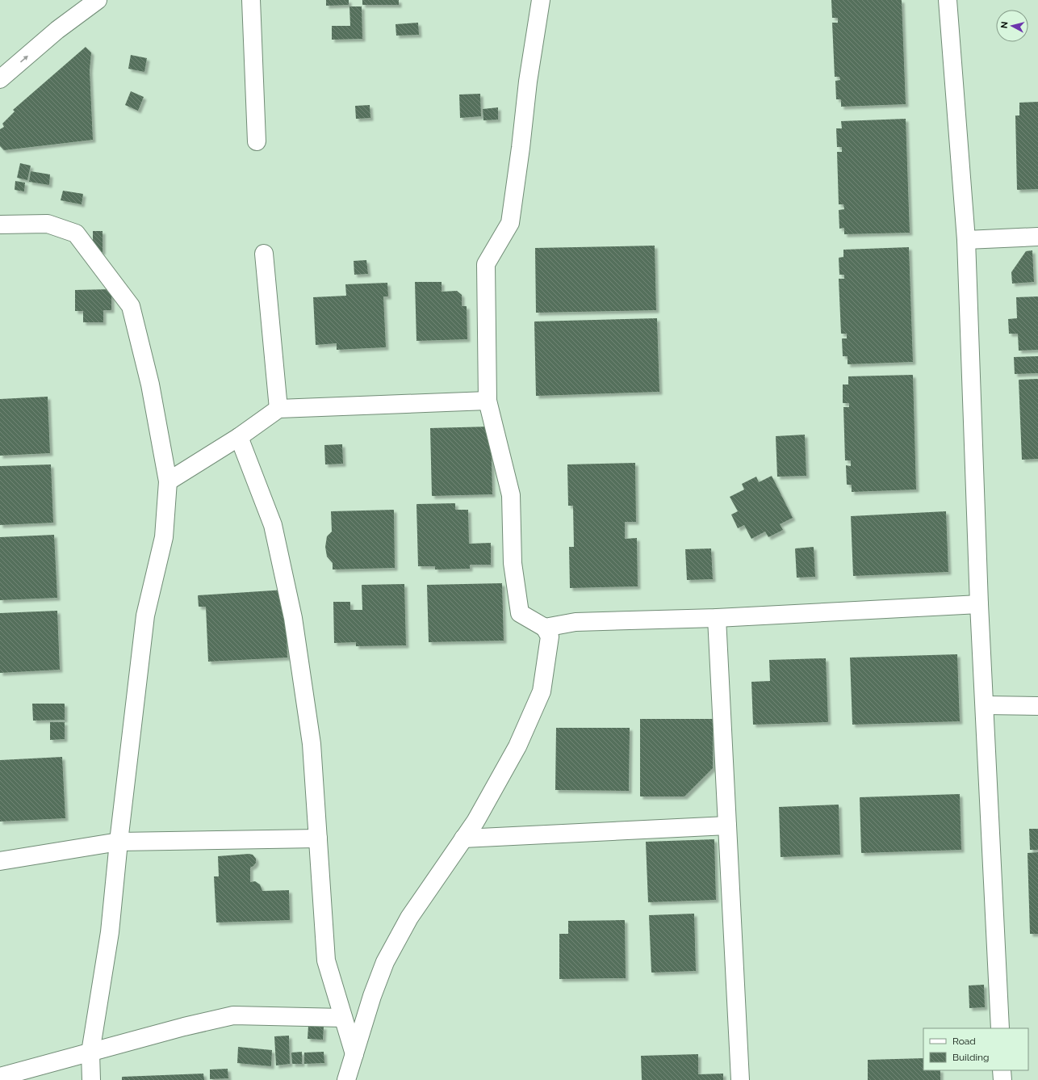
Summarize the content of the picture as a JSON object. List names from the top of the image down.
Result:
{
  "legend": ["Road", "Building"],
  "north": "left"
}
